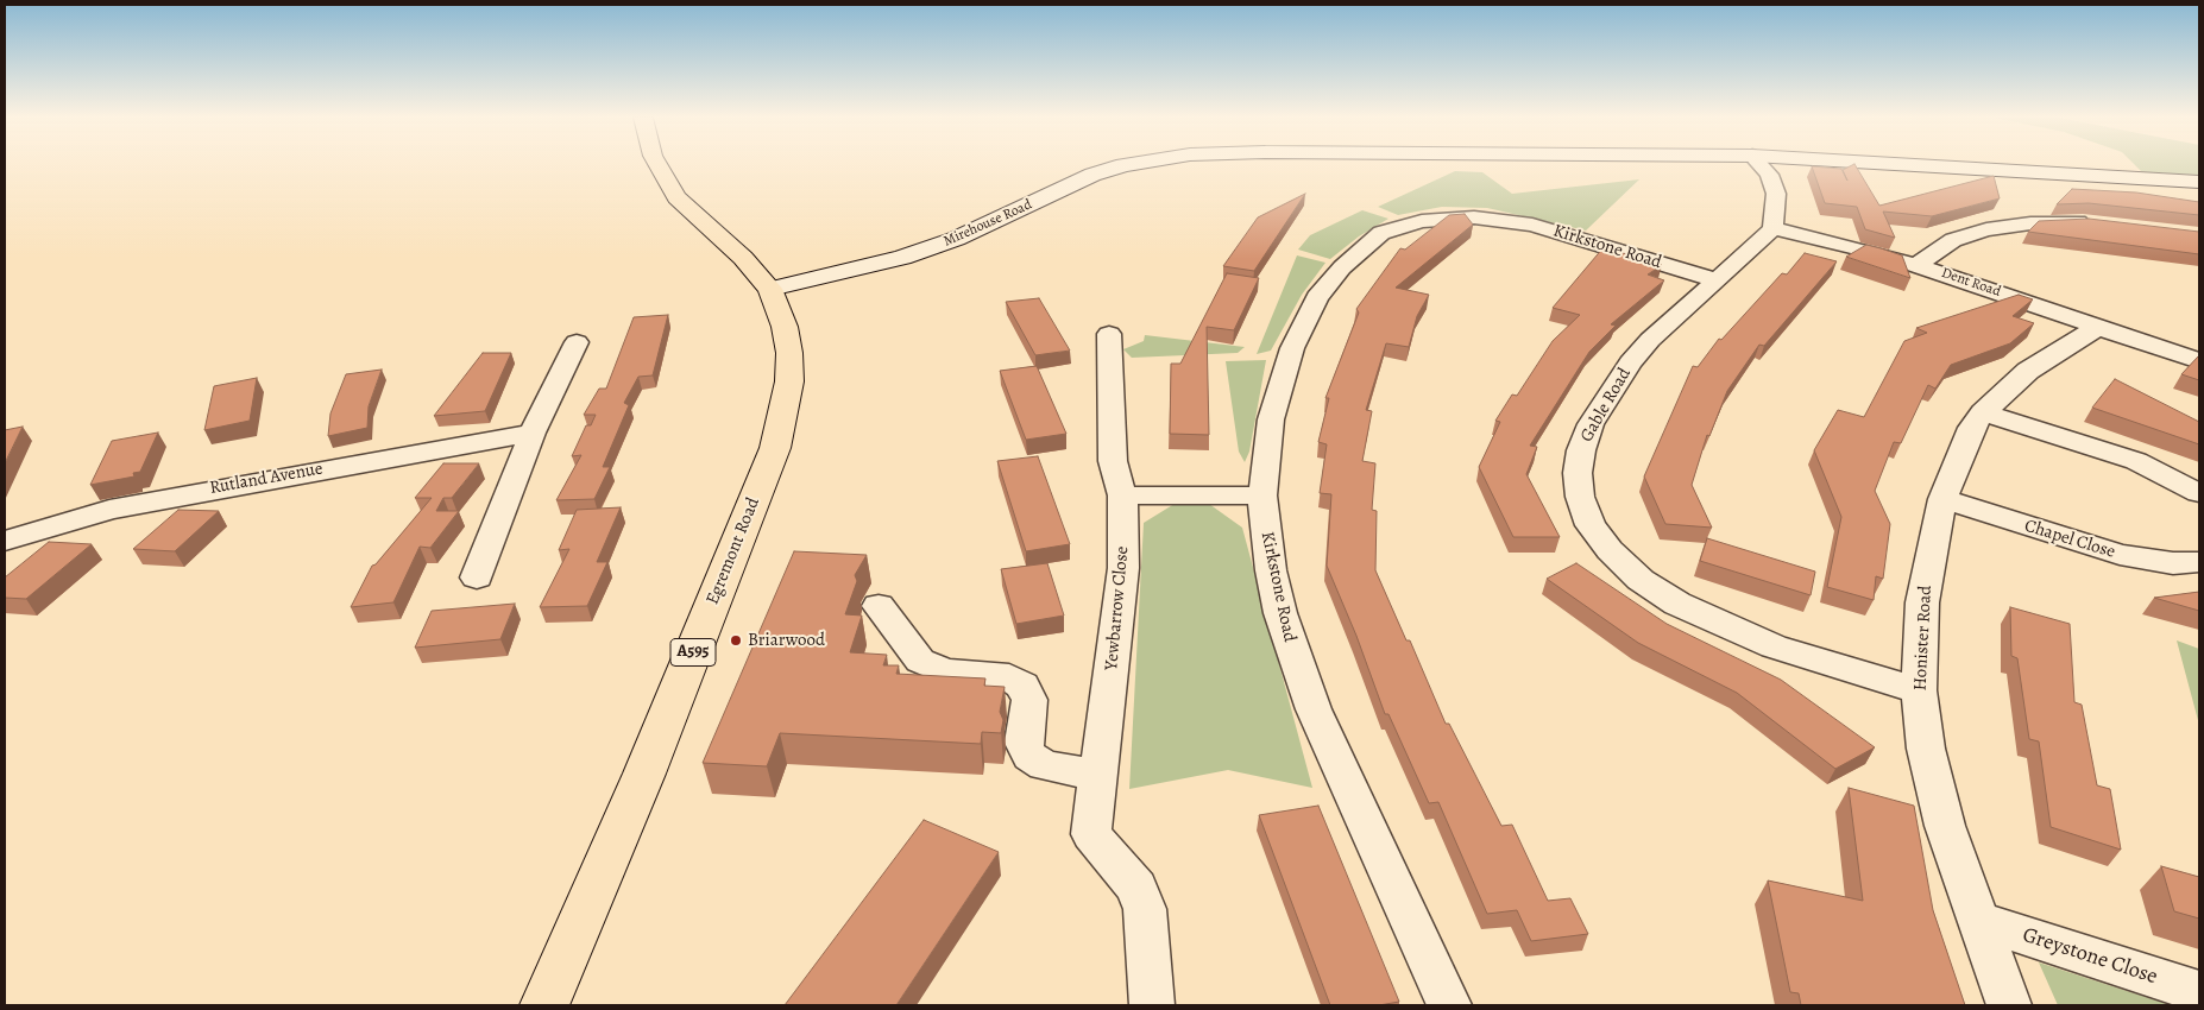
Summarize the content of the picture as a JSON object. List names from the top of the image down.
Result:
{
  "streets": {
    "highway": ["Egremont Road", "A595"],
    "street": [
      "Mirehouse Road",
      "Kirkstone Road",
      "Dent Road",
      "Gable Road",
      "Rutland Avenue",
      "Chapel Close",
      "Yewbarrow Close",
      "Honister Road",
      "Greystone Close"
    ]
  },
  "crossings": [
    ["Mirehouse Road", "Egremont Road"],
    ["Kirkstone Road", "Gable Road"],
    ["Dent Road", "Gable Road"],
    ["Dent Road", "Honister Road"],
    ["Gable Road", "Honister Road"],
    ["Chapel Close", "Honister Road"],
    ["Honister Road", "Greystone Close"]
  ],
  "places": ["Briarwood"]
}
